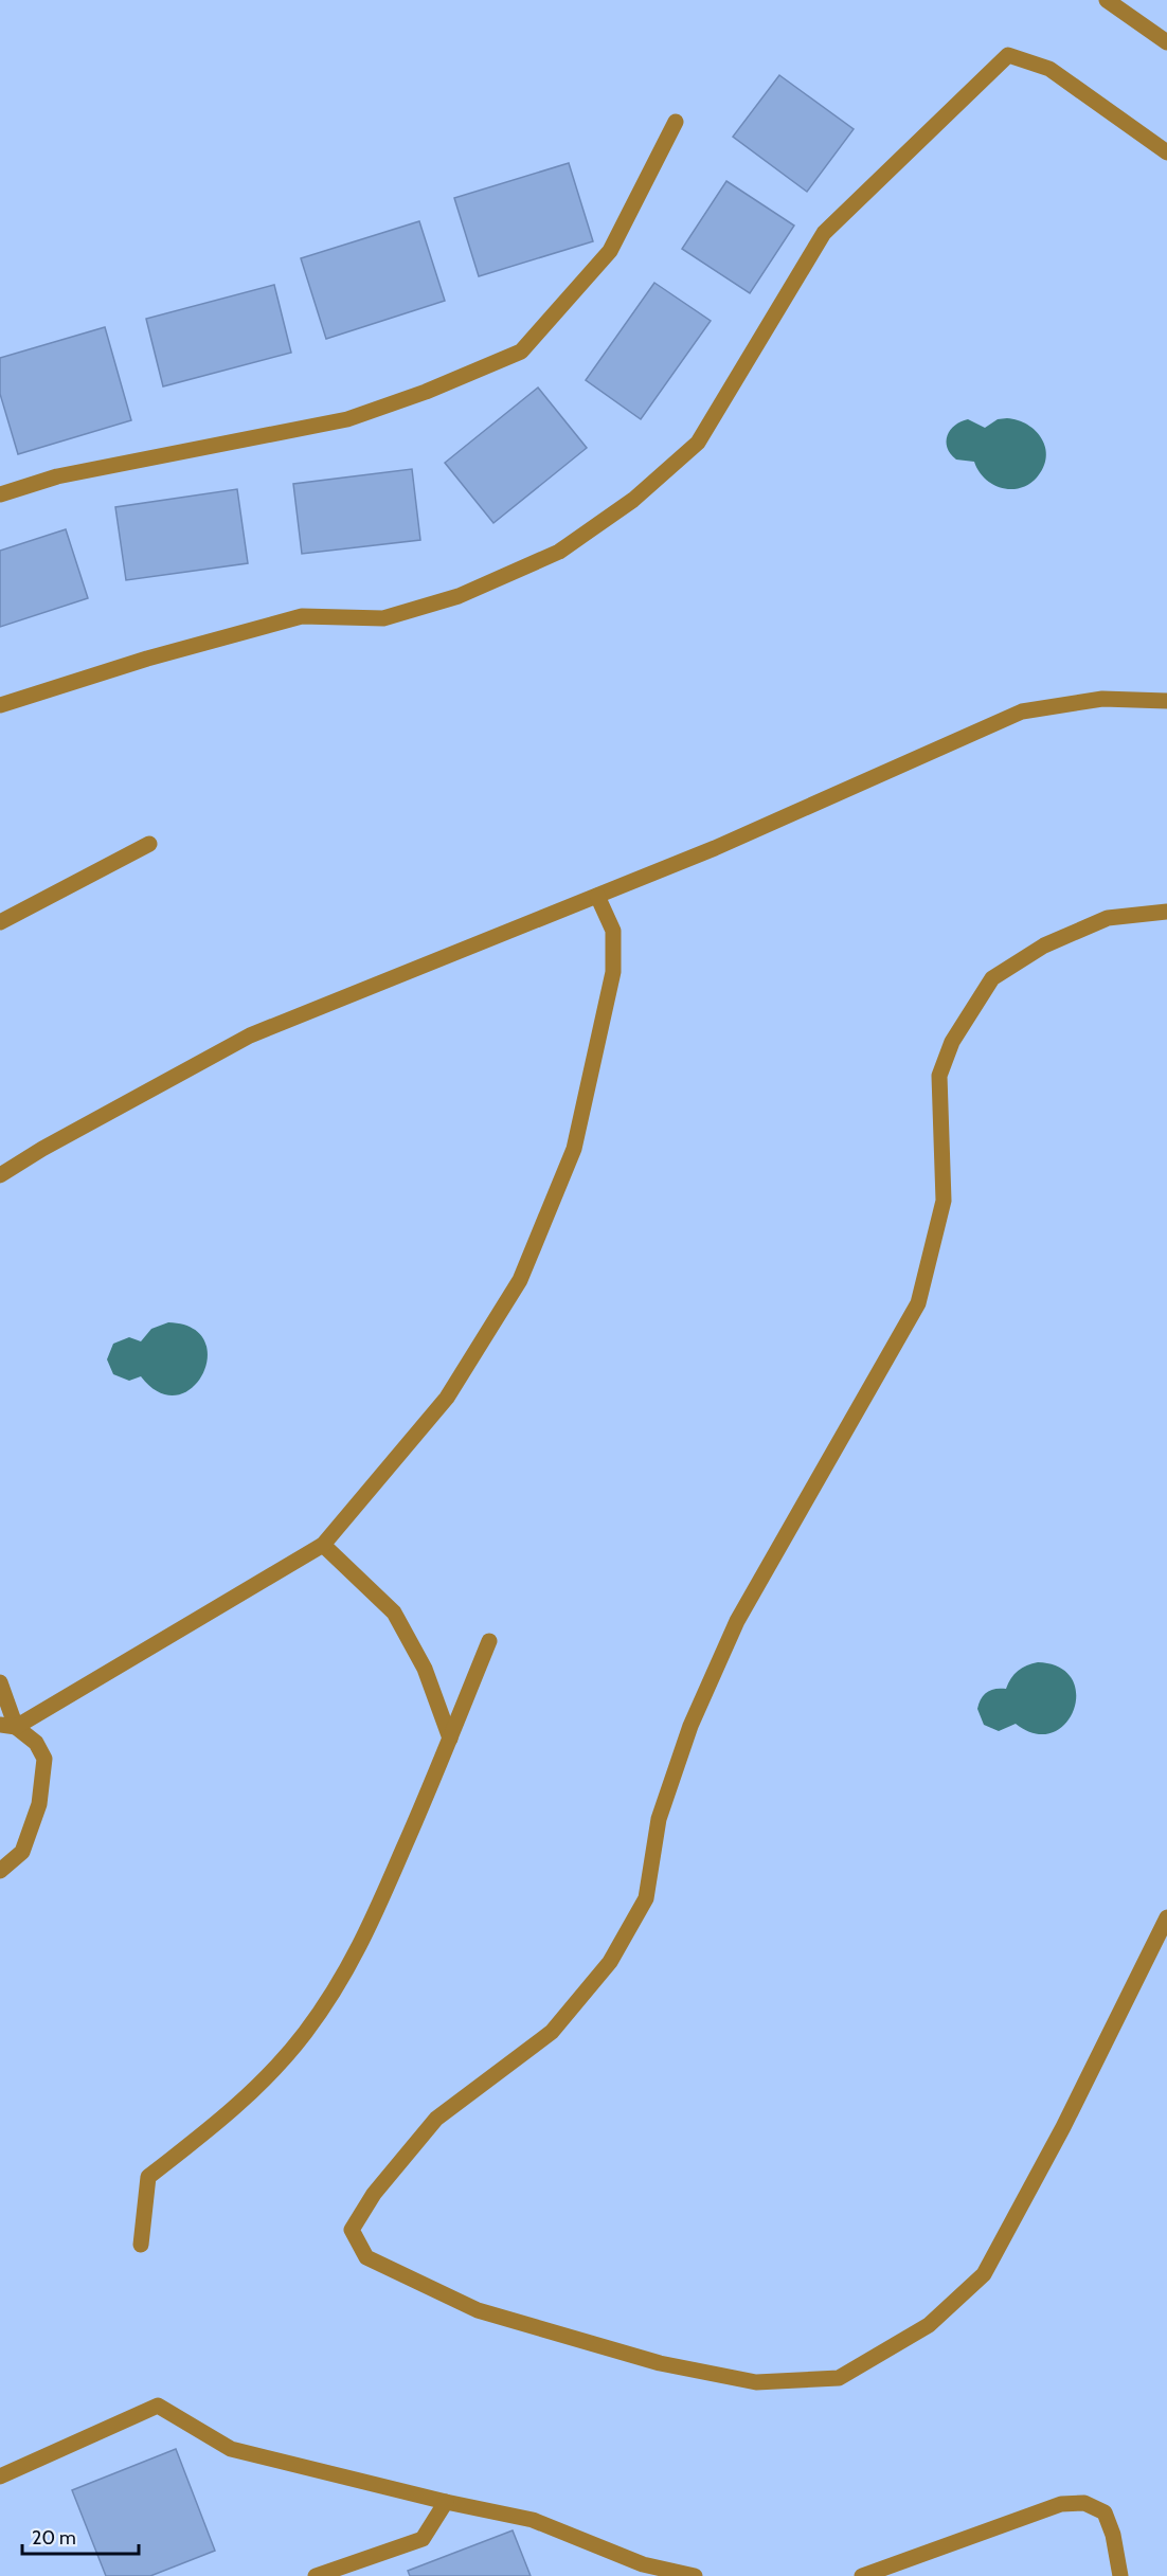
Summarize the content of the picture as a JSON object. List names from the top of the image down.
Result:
{
  "scale_bar": "20 m"
}
